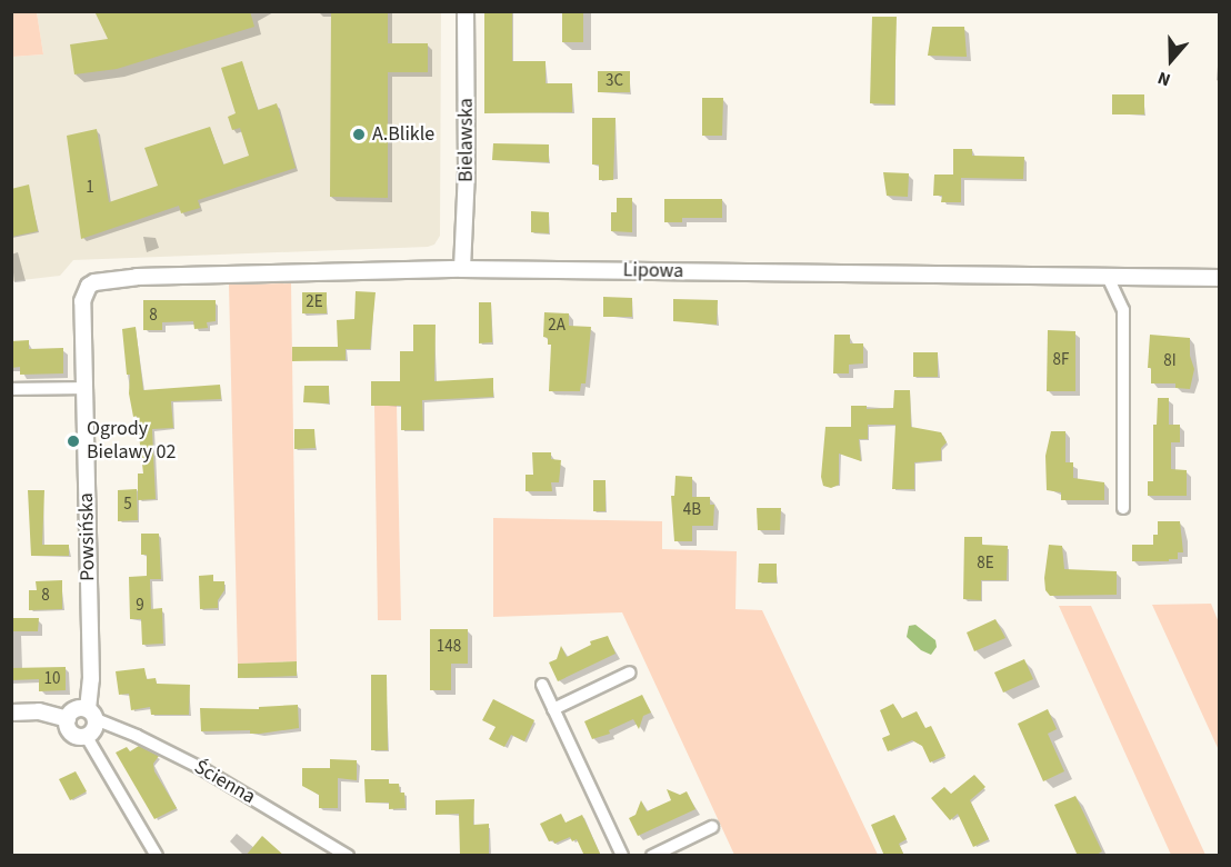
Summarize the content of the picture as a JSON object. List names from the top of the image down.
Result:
{
  "streets": {
    "street": [
      "Bielawska",
      "Lipowa",
      "Powsińska",
      "Ścienna"
    ]
  },
  "crossings": [
    ["Bielawska", "Lipowa"],
    ["Lipowa", "Powsińska"],
    ["Powsińska", "Ścienna"]
  ],
  "places": ["A.Blikle", "Ogrody Bielawy 02"],
  "house_numbers": [
    "3C",
    "1",
    "2E",
    "8",
    "2A",
    "8F",
    "8I",
    "5",
    "4B",
    "8E",
    "8",
    "9",
    "148",
    "10"
  ],
  "north": "bottom"
}
